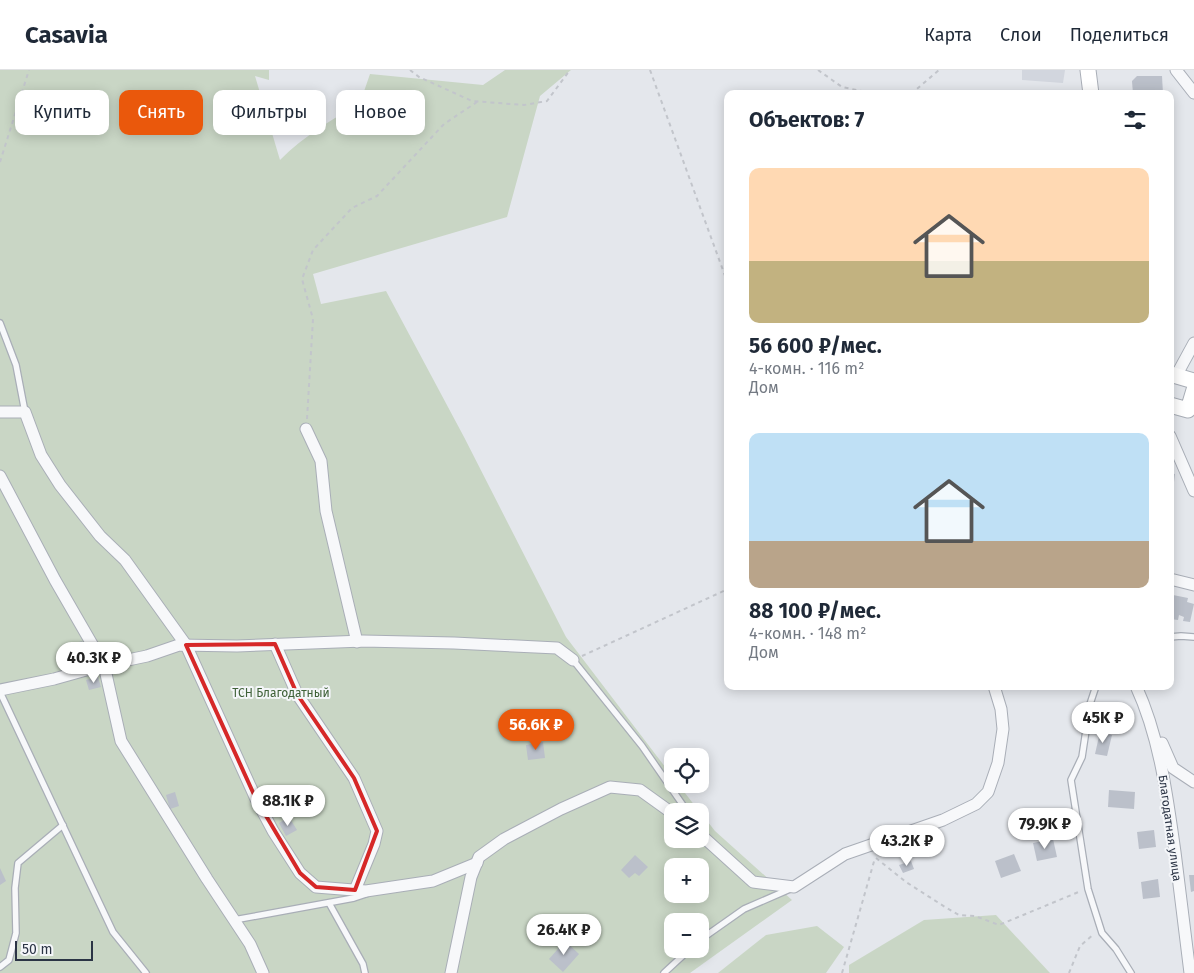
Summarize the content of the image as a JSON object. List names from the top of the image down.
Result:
{
  "streets": {
    "street": ["Благодатная улица"]
  },
  "parks": ["ТСН Благодатный"],
  "scale_bar": "50 m",
  "page": {
    "header": "Casavia",
    "nav": ["Карта", "Слои", "Поделиться"],
    "chip": [
      "Купить",
      "Снять",
      "Фильтры",
      "Новое"
    ],
    "heading": "Объектов: 7",
    "list": [
      {
        "name": "56 600 ₽/мес.",
        "note": "4-комн. · 116 m² · Дом"
      },
      {
        "name": "88 100 ₽/мес.",
        "note": "4-комн. · 148 m² · Дом"
      }
    ],
    "price": [
      "40.3K ₽",
      "45K ₽",
      "56.6K ₽",
      "88.1K ₽",
      "79.9K ₽",
      "43.2K ₽",
      "26.4K ₽"
    ],
    "map_buttons": ["+", "−"],
    "scale": "50 m"
  }
}
